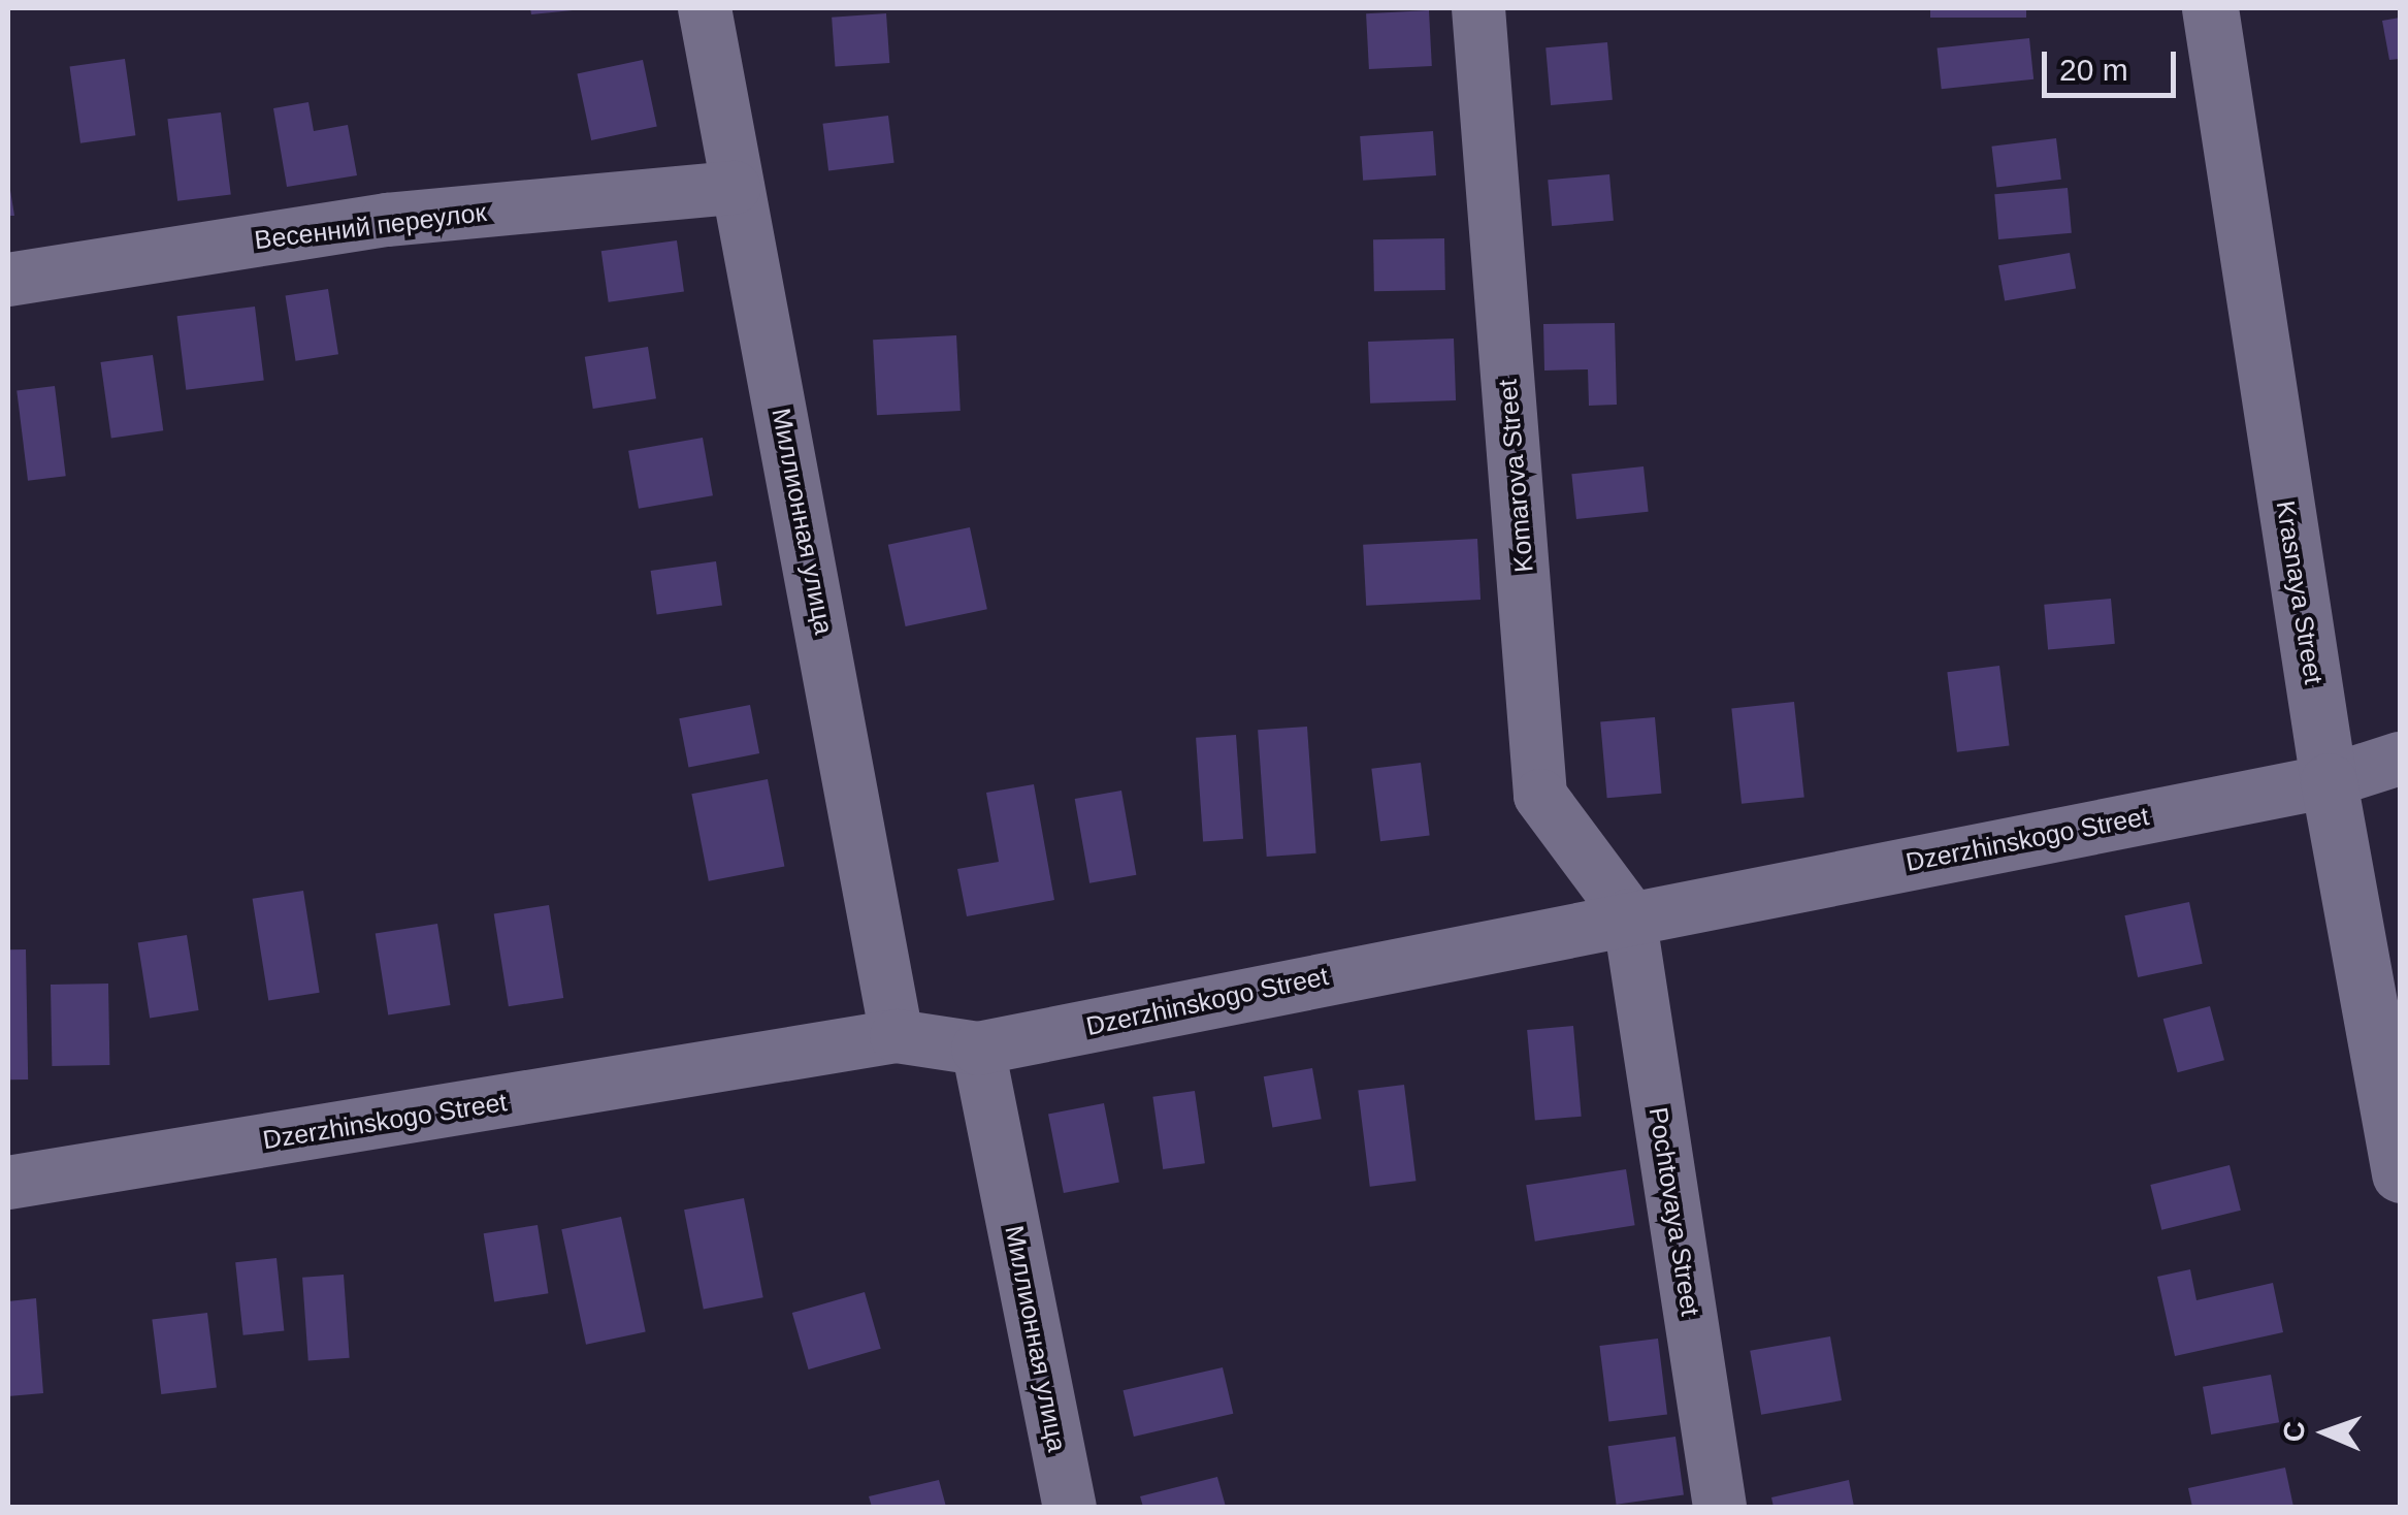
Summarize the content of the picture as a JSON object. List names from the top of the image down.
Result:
{
  "streets": {
    "main road": ["Krasnaya Street"],
    "street": [
      "Весенний переулок",
      "Komarova Street",
      "Миллионная улица",
      "Dzerzhinskogo Street",
      "Pochtovaya Street"
    ]
  },
  "crossings": [
    ["Весенний переулок", "Миллионная улица"],
    ["Komarova Street", "Dzerzhinskogo Street"],
    ["Komarova Street", "Pochtovaya Street"],
    ["Миллионная улица", "Dzerzhinskogo Street"],
    ["Krasnaya Street", "Dzerzhinskogo Street"],
    ["Dzerzhinskogo Street", "Pochtovaya Street"]
  ],
  "scale_bar": "20 m",
  "north": "left"
}
